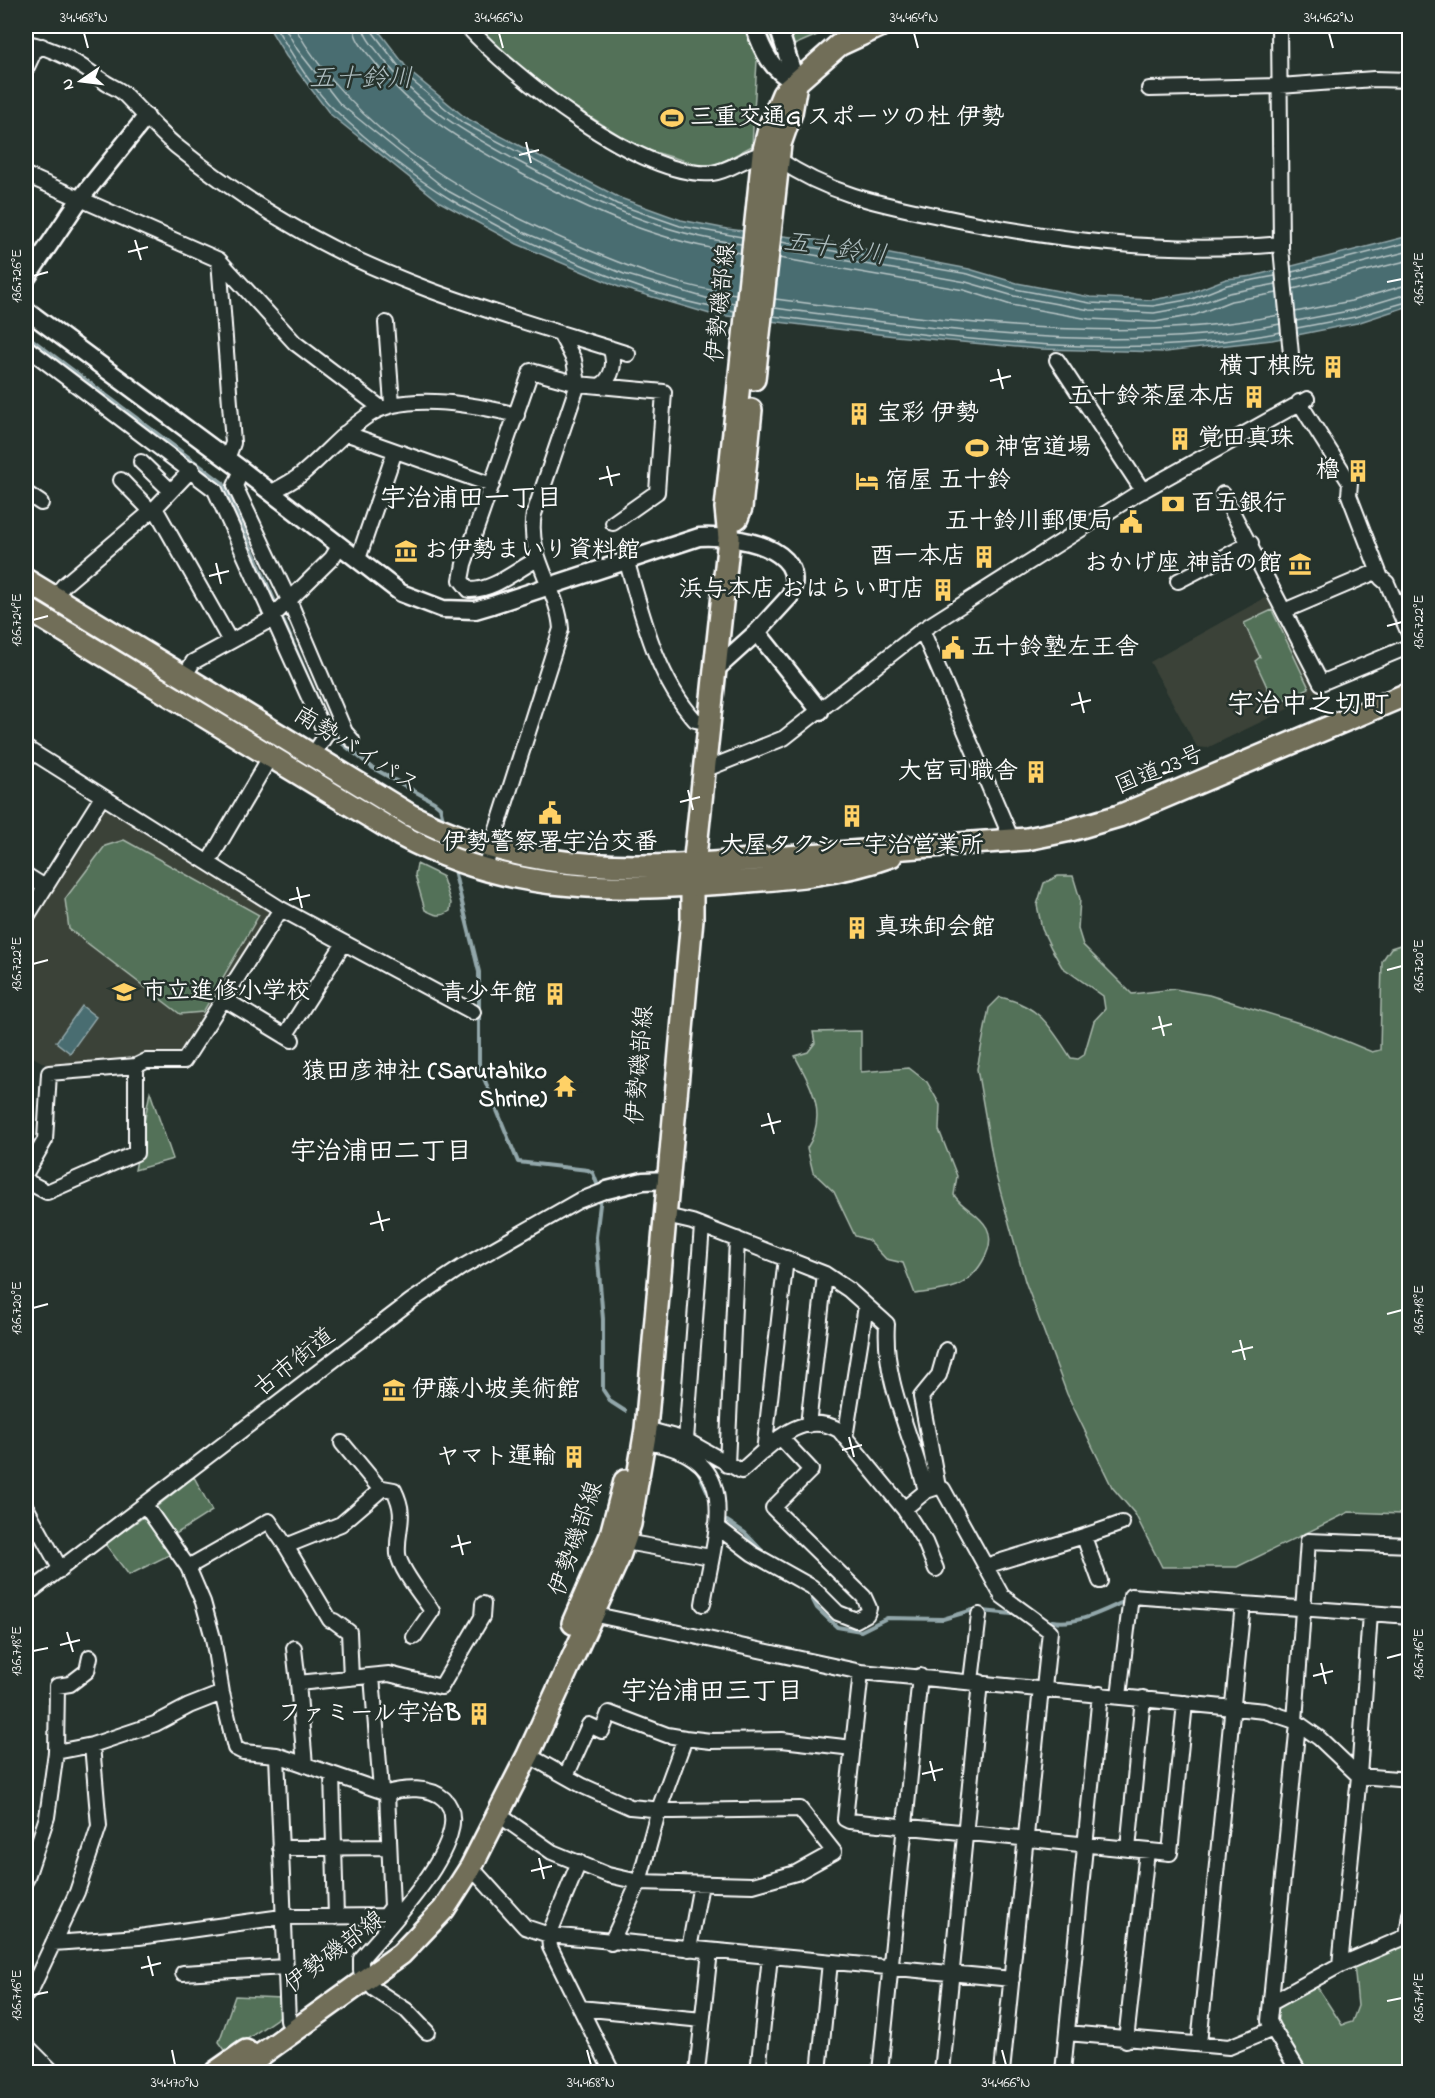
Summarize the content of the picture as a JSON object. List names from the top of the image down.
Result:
{
  "streets": {
    "main road": ["伊勢磯部線", "南勢バイパス", "国道23号"],
    "street": ["古市街道"]
  },
  "crossings": [
    ["伊勢磯部線", "南勢バイパス"],
    ["伊勢磯部線", "国道23号"],
    ["南勢バイパス", "国道23号"]
  ],
  "districts": [
    "宇治浦田一丁目",
    "宇治中之切町",
    "宇治浦田二丁目",
    "宇治浦田三丁目"
  ],
  "water": ["五十鈴川"],
  "places": {
    "sports": ["三重交通G スポーツの杜 伊勢", "神宮道場"],
    "building": [
      "横丁棋院",
      "五十鈴茶屋本店",
      "宝彩 伊勢",
      "覚田真珠",
      "櫓",
      "酉一本店",
      "浜与本店 おはらい町店",
      "大宮司職舎",
      "大屋タクシー宇治営業所",
      "真珠卸会館",
      "青少年館",
      "ヤマト運輸",
      "ファミール宇治B"
    ],
    "hotel": ["宿屋 五十鈴"],
    "bank": ["百五銀行"],
    "public building": ["五十鈴川郵便局", "五十鈴塾左王舎", "伊勢警察署宇治交番"],
    "museum": ["お伊勢まいり資料館", "おかげ座 神話の館", "伊藤小坡美術館"],
    "school or university": ["市立進修小学校"],
    "temple": ["猿田彦神社 (Sarutahiko Shrine)"]
  },
  "north": "left",
  "coordinates": [
    "34.468°N",
    "34.466°N",
    "34.464°N",
    "34.462°N",
    "136.726°E",
    "136.724°E",
    "136.722°E",
    "136.720°E",
    "136.718°E",
    "136.716°E",
    "136.714°E",
    "34.470°N"
  ]
}
